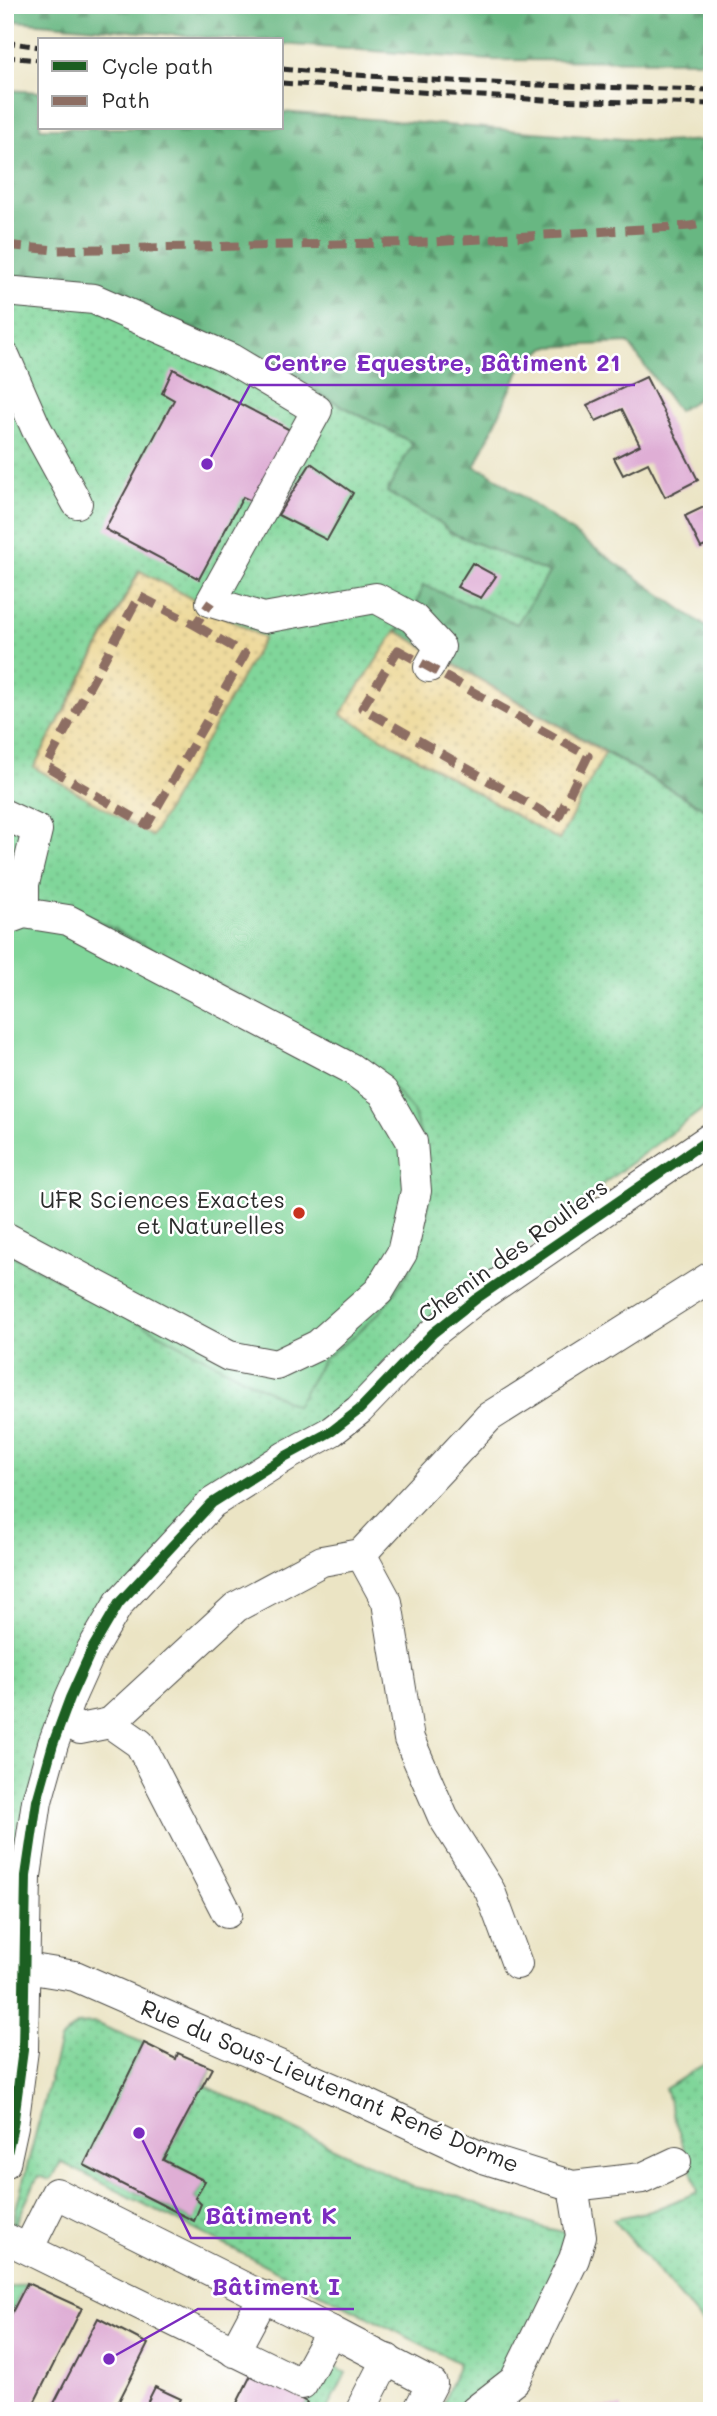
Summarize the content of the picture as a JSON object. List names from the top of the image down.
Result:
{
  "streets": {
    "street": ["Chemin des Rouliers", "Rue du Sous-Lieutenant René Dorme"]
  },
  "crossings": [
    ["Chemin des Rouliers", "Rue du Sous-Lieutenant René Dorme"]
  ],
  "places": [
    "Centre Equestre, Bâtiment 21",
    "UFR Sciences Exactes et Naturelles",
    "Bâtiment K",
    "Bâtiment I"
  ],
  "legend": ["Cycle path", "Path"]
}
